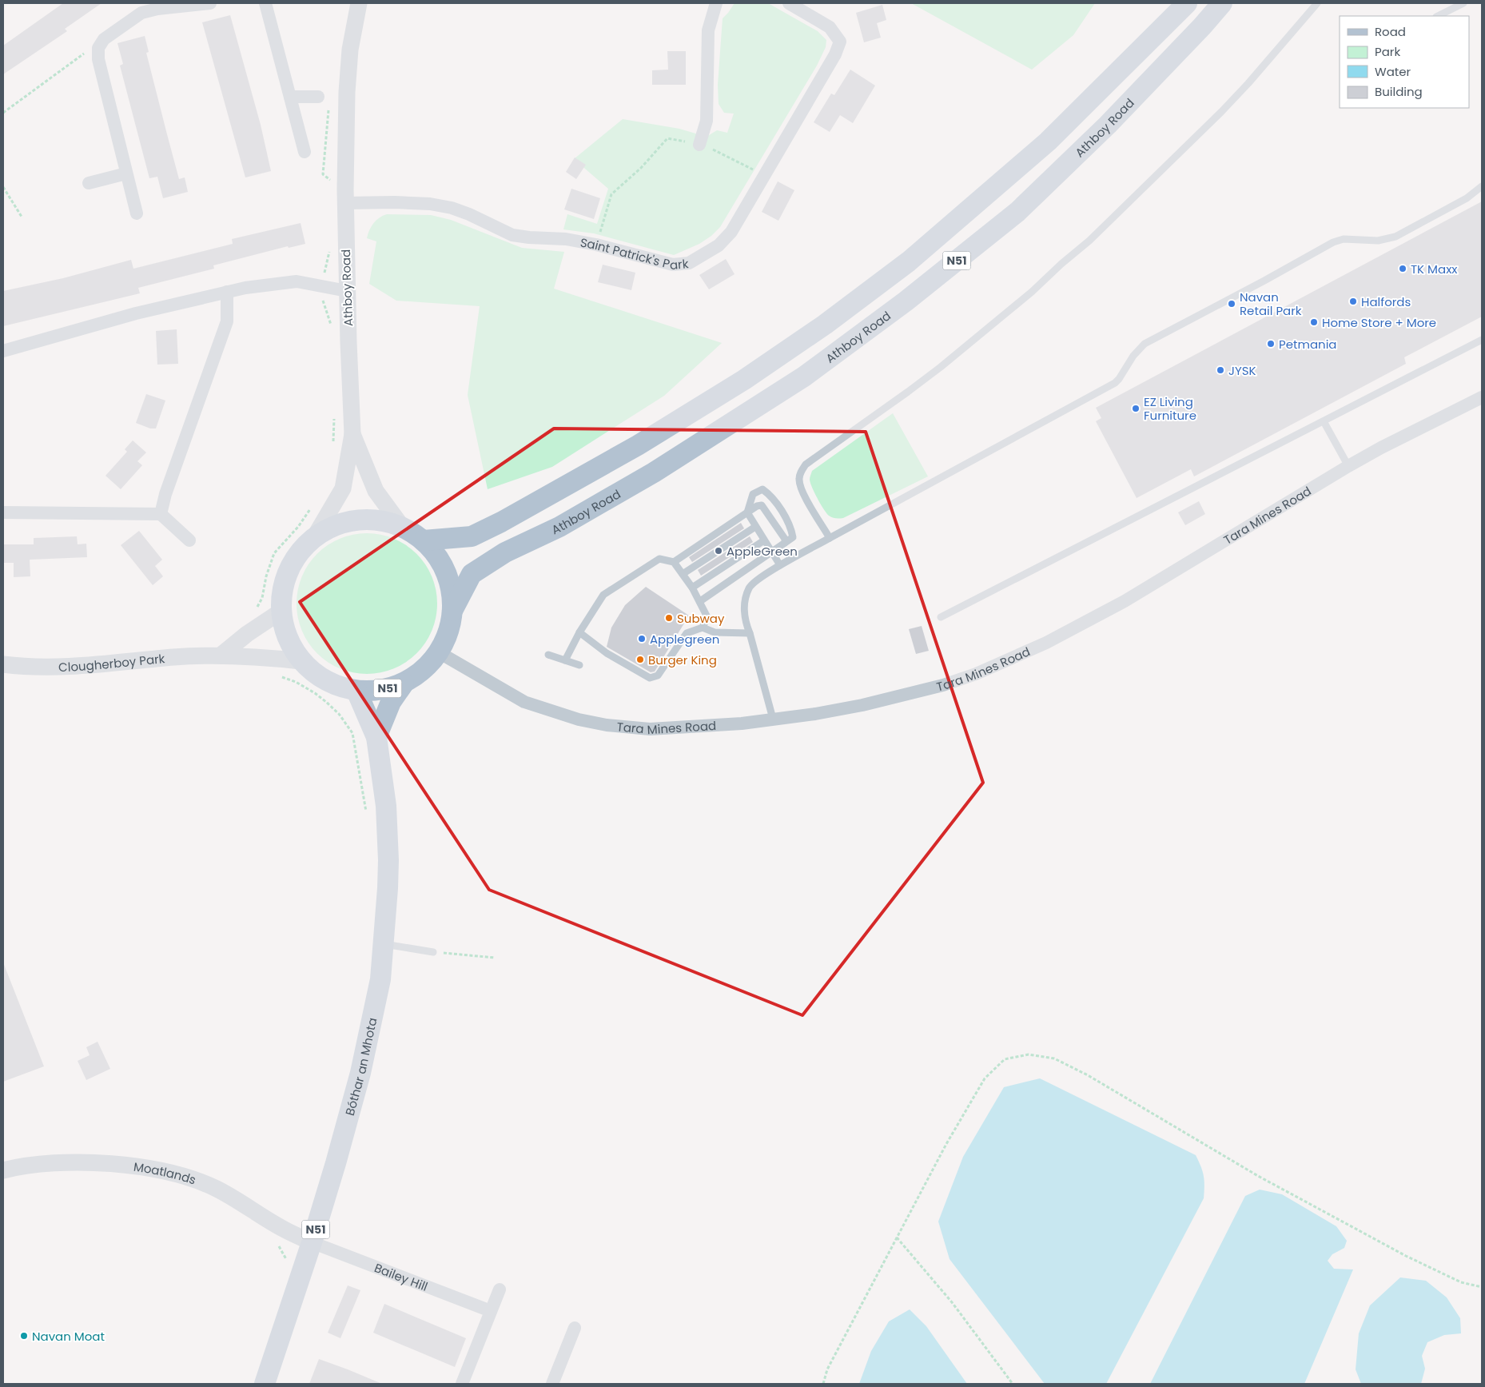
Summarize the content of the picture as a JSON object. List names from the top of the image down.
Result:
{
  "streets": {
    "main road": ["Athboy Road", "N51", "Bóthar an Mhota"],
    "street": [
      "Saint Patrick's Park",
      "Tara Mines Road",
      "Clougherboy Park",
      "Moatlands",
      "Bailey Hill"
    ]
  },
  "crossings": [
    ["Athboy Road", "Saint Patrick's Park"],
    ["Athboy Road", "N51"],
    ["N51", "Tara Mines Road"],
    ["N51", "Clougherboy Park"],
    ["N51", "Bóthar an Mhota"],
    ["Bóthar an Mhota", "Moatlands"],
    ["Bóthar an Mhota", "Bailey Hill"],
    ["Moatlands", "Bailey Hill"]
  ],
  "places": [
    "TK Maxx",
    "Halfords",
    "Navan Retail Park",
    "Home Store + More",
    "Petmania",
    "JYSK",
    "EZ Living Furniture",
    "AppleGreen",
    "Subway",
    "Applegreen",
    "Burger King",
    "Navan Moat"
  ],
  "legend": [
    "Road",
    "Park",
    "Water",
    "Building"
  ]
}
